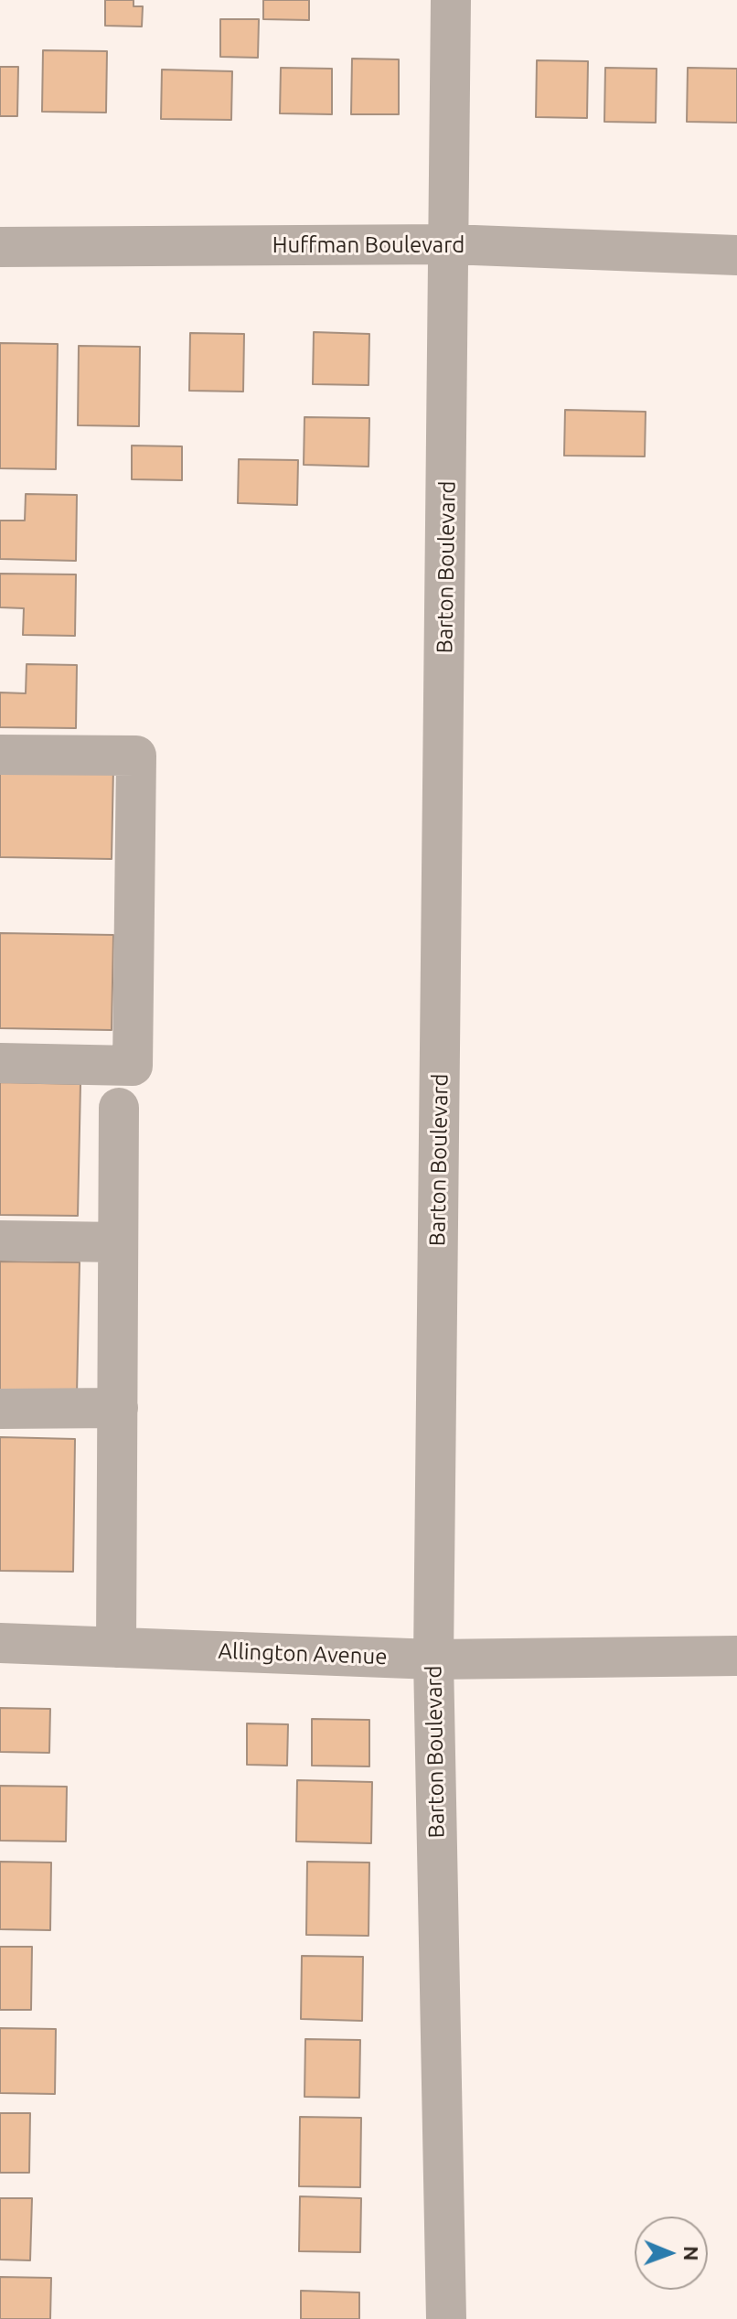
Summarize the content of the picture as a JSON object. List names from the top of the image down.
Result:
{
  "streets": {
    "street": ["Huffman Boulevard", "Barton Boulevard", "Allington Avenue"]
  },
  "crossings": [
    ["Huffman Boulevard", "Barton Boulevard"],
    ["Barton Boulevard", "Allington Avenue"]
  ],
  "north": "right"
}
